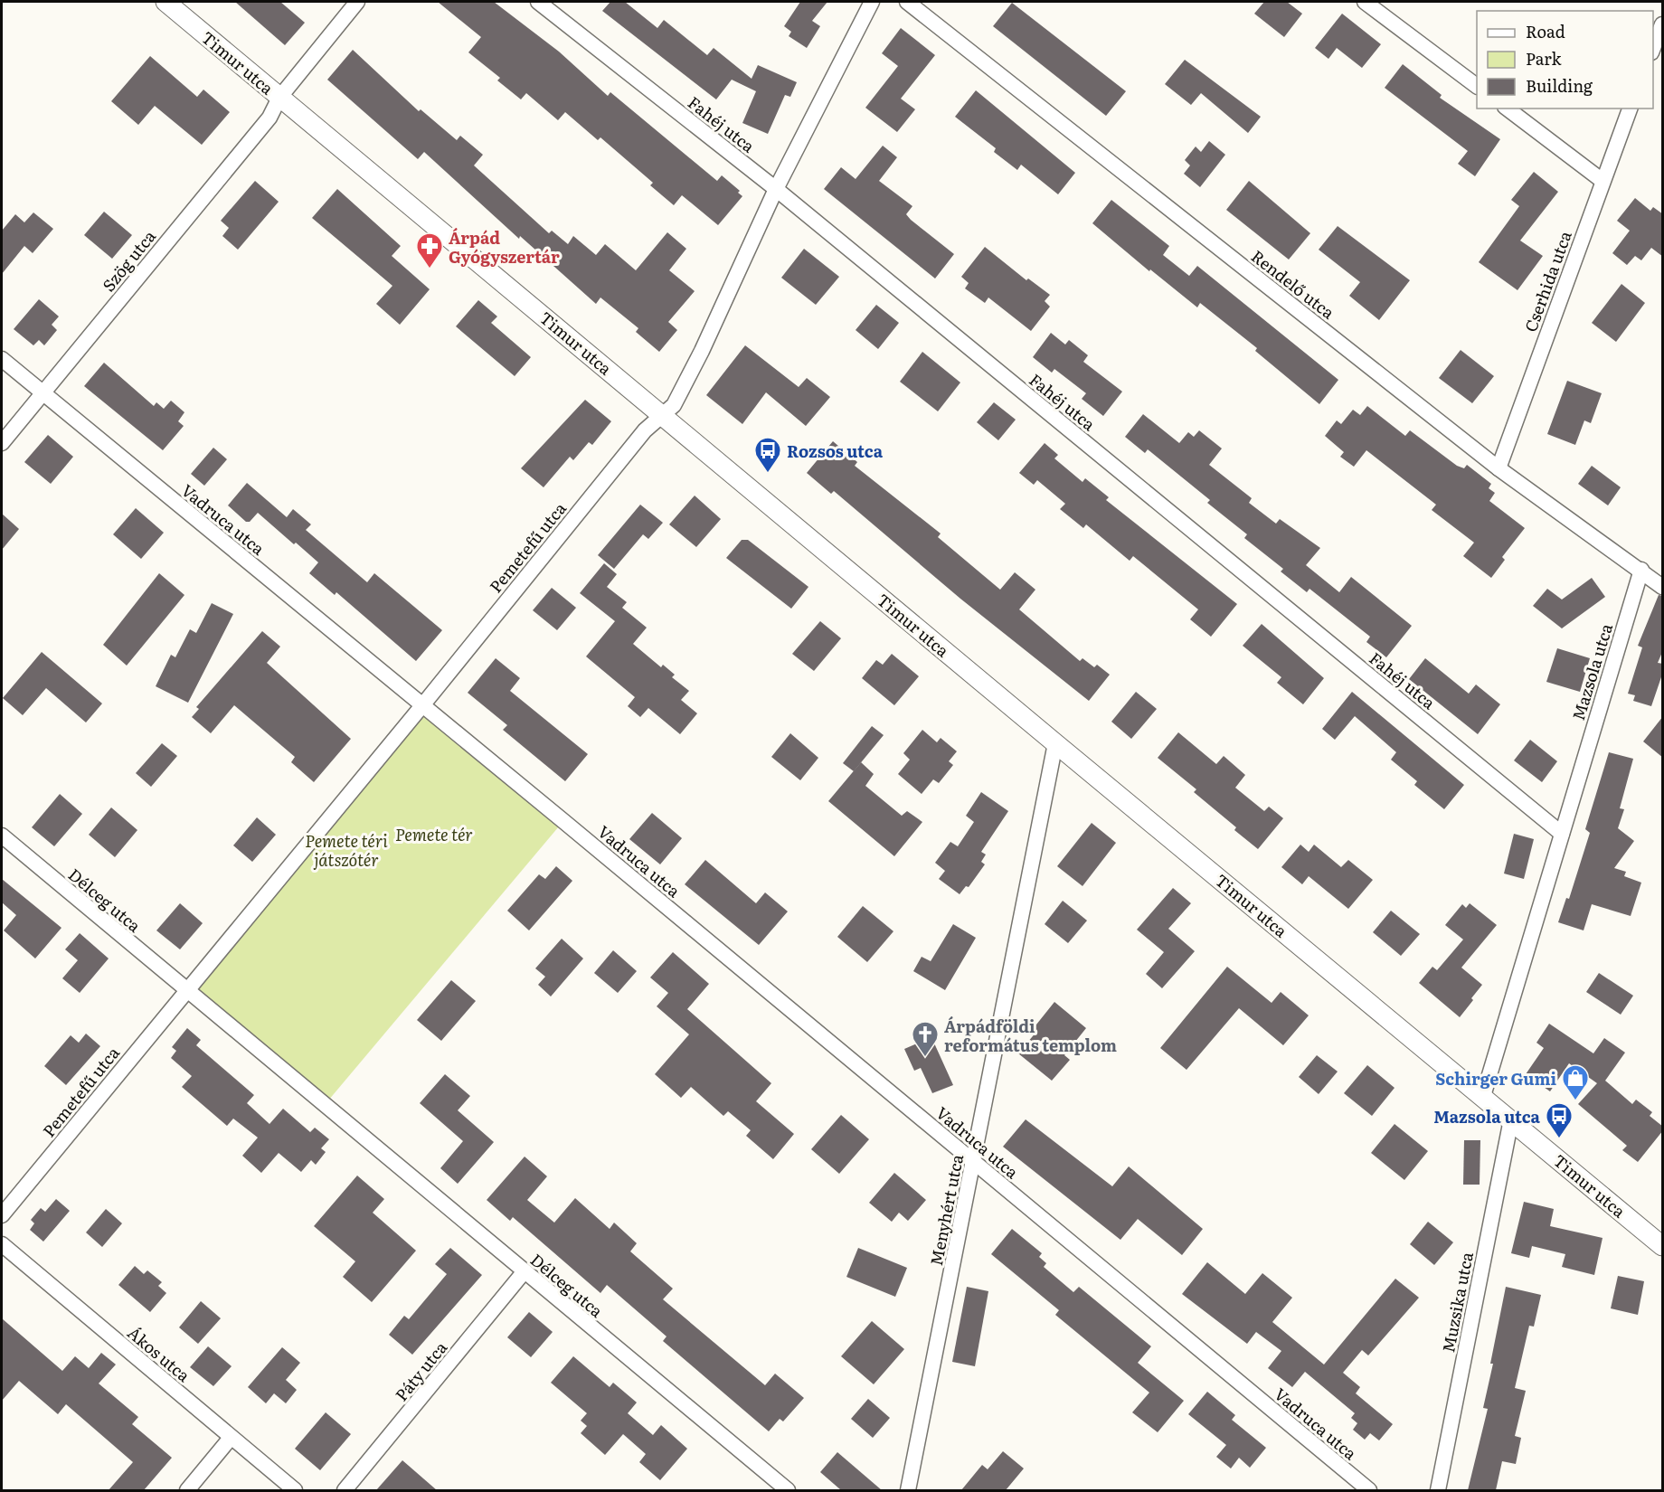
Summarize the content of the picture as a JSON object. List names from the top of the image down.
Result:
{
  "streets": {
    "street": [
      "Timur utca",
      "Fahéj utca",
      "Szög utca",
      "Cserhida utca",
      "Rendelő utca",
      "Vadruca utca",
      "Pemetefű utca",
      "Mazsola utca",
      "Délceg utca",
      "Menyhért utca",
      "Muzsika utca",
      "Ákos utca",
      "Páty utca"
    ]
  },
  "crossings": [
    ["Timur utca", "Szög utca"],
    ["Timur utca", "Pemetefű utca"],
    ["Timur utca", "Mazsola utca"],
    ["Timur utca", "Menyhért utca"],
    ["Timur utca", "Muzsika utca"],
    ["Fahéj utca", "Mazsola utca"],
    ["Szög utca", "Vadruca utca"],
    ["Cserhida utca", "Rendelő utca"],
    ["Rendelő utca", "Mazsola utca"],
    ["Vadruca utca", "Pemetefű utca"],
    ["Vadruca utca", "Menyhért utca"],
    ["Pemetefű utca", "Délceg utca"],
    ["Délceg utca", "Páty utca"]
  ],
  "parks": ["Pemete tér", "Pemete téri játszótér"],
  "places": {
    "pharmacy": ["Árpád Gyógyszertár"],
    "bus stop": ["Rozsos utca", "Mazsola utca"],
    "church": ["Árpádföldi református templom"],
    "shop": ["Schirger Gumi"]
  },
  "legend": ["Road", "Park", "Building"]
}
